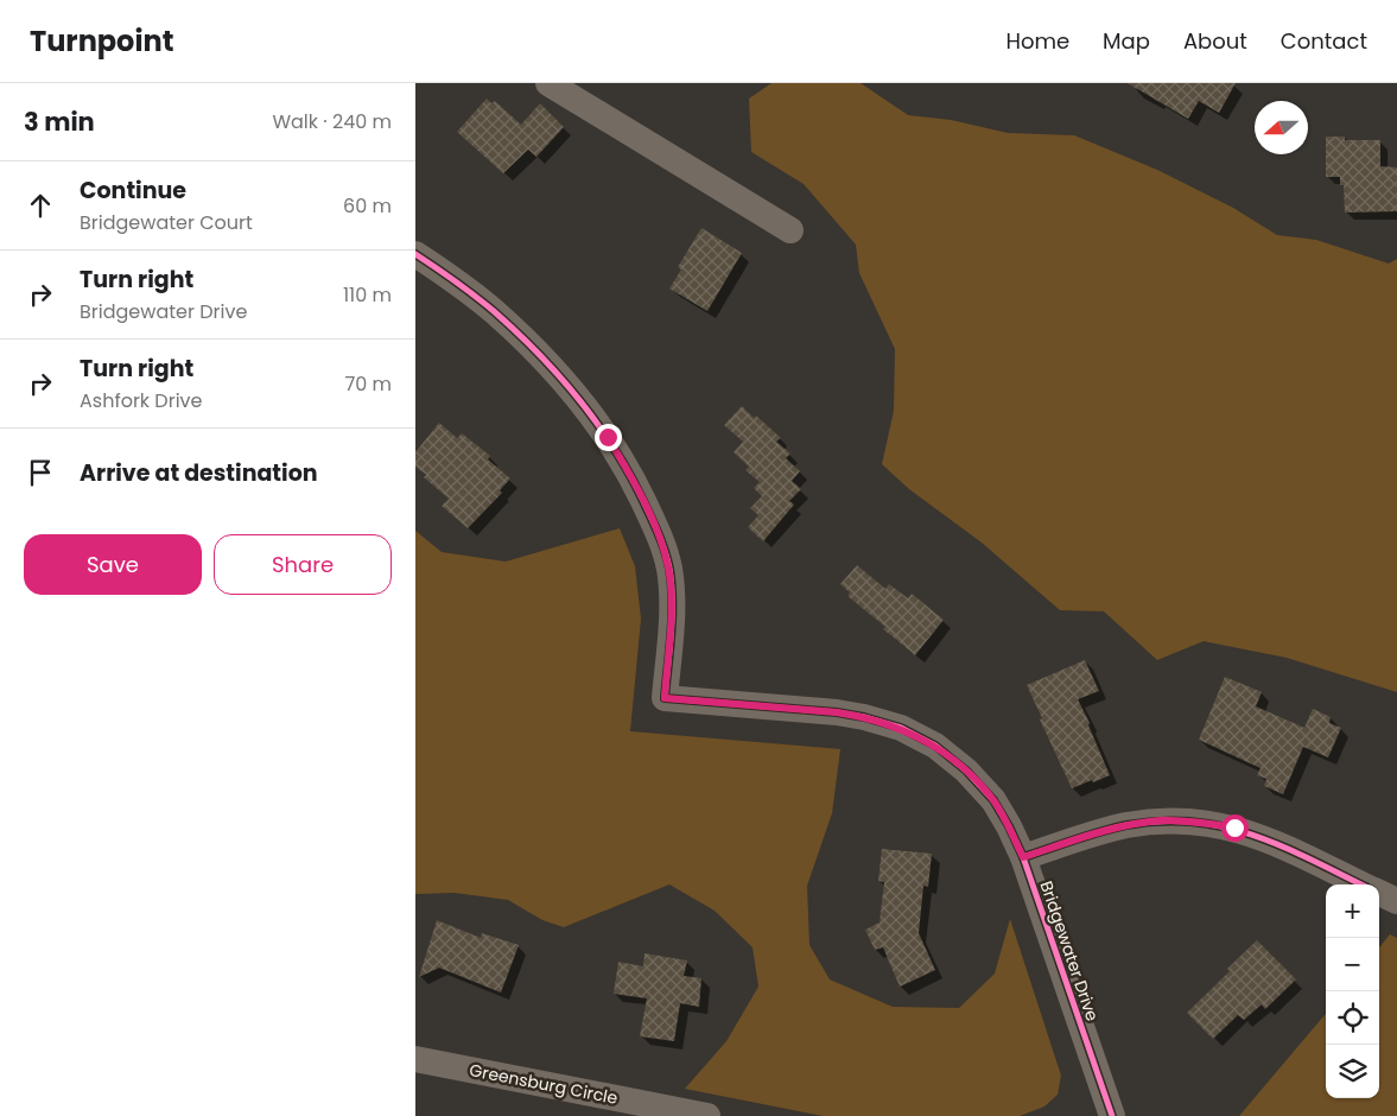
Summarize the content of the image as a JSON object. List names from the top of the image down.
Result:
{
  "streets": {
    "street": ["Bridgewater Drive", "Greensburg Circle"]
  },
  "north": "left",
  "page": {
    "header": "Turnpoint",
    "nav": [
      "Home",
      "Map",
      "About",
      "Contact"
    ],
    "heading": ["3 min", "Walk · 240 m"],
    "list": [
      ["Continue", "Bridgewater Court", "60 m"],
      ["Turn right", "Bridgewater Drive", "110 m"],
      ["Turn right", "Ashfork Drive", "70 m"],
      "Arrive at destination"
    ],
    "buttons": ["Save", "Share"],
    "map_buttons": ["+", "−"]
  }
}
